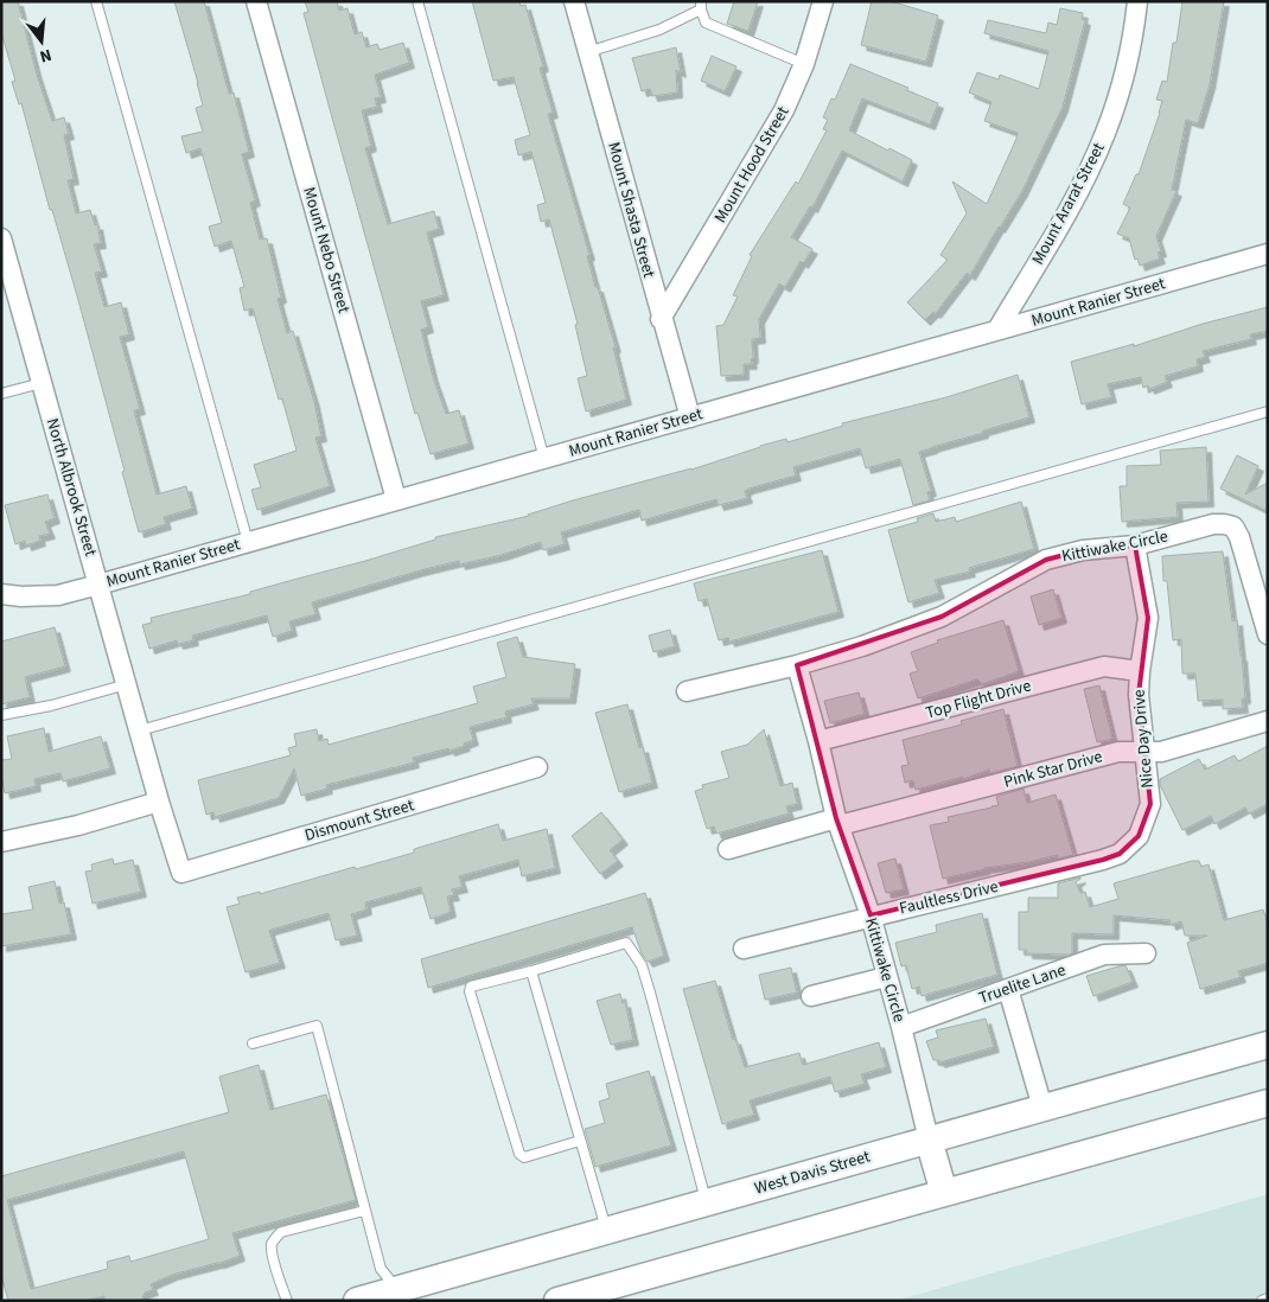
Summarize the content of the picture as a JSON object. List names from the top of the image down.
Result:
{
  "streets": {
    "main road": ["West Davis Street"],
    "street": [
      "Mount Hood Street",
      "Mount Ararat Street",
      "Mount Shasta Street",
      "Mount Nebo Street",
      "Mount Ranier Street",
      "North Albrook Street",
      "Kittiwake Circle",
      "Top Flight Drive",
      "Nice Day Drive",
      "Pink Star Drive",
      "Dismount Street",
      "Faultless Drive",
      "Truelite Lane"
    ]
  },
  "crossings": [
    ["Mount Hood Street", "Mount Shasta Street"],
    ["Mount Ararat Street", "Mount Ranier Street"],
    ["Mount Shasta Street", "Mount Ranier Street"],
    ["Mount Nebo Street", "Mount Ranier Street"],
    ["Mount Ranier Street", "North Albrook Street"],
    ["North Albrook Street", "Dismount Street"],
    ["Kittiwake Circle", "Top Flight Drive"],
    ["Kittiwake Circle", "Nice Day Drive"],
    ["Kittiwake Circle", "Pink Star Drive"],
    ["Kittiwake Circle", "Faultless Drive"],
    ["Kittiwake Circle", "Truelite Lane"],
    ["Kittiwake Circle", "West Davis Street"],
    ["Top Flight Drive", "Nice Day Drive"],
    ["Nice Day Drive", "Pink Star Drive"],
    ["Nice Day Drive", "Faultless Drive"]
  ],
  "north": "bottom"
}
